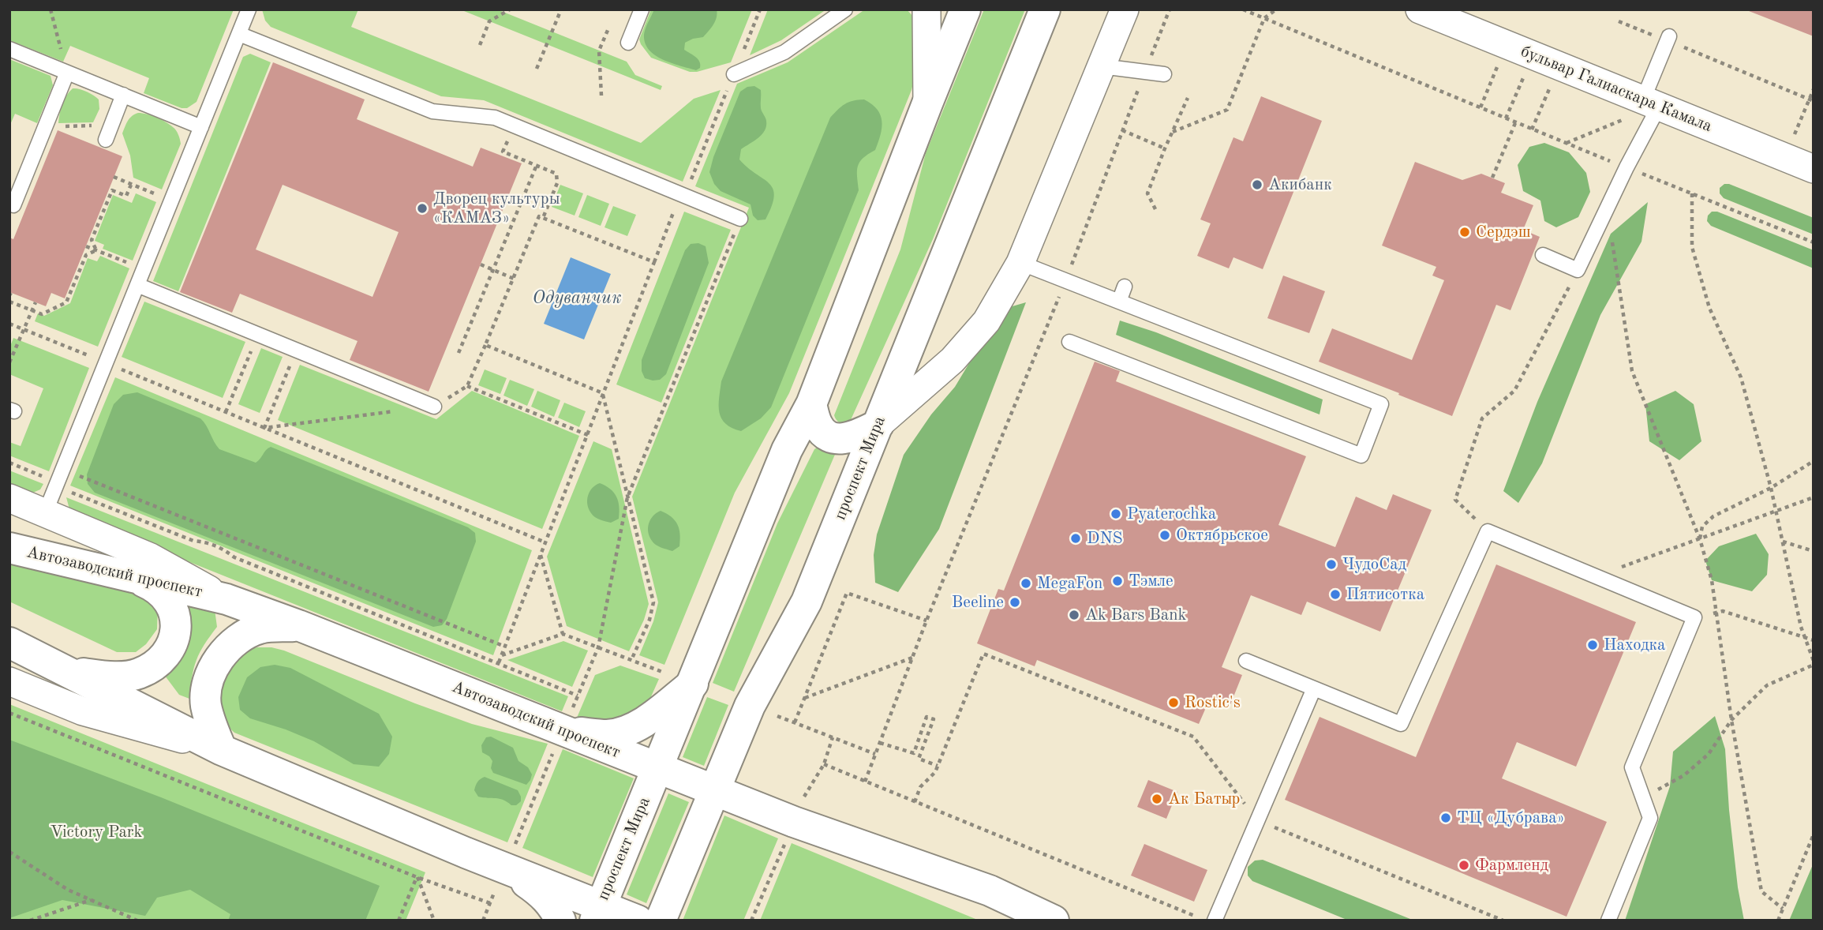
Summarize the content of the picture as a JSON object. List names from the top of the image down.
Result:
{
  "streets": {
    "street": ["бульвар Галиаскара Камала", "проспект Мира", "Автозаводский проспект"]
  },
  "crossings": [
    ["проспект Мира", "Автозаводский проспект"]
  ],
  "water": ["Одуванчик"],
  "parks": ["Victory Park"],
  "places": [
    "Акибанк",
    "Дворец культуры «КАМАЗ»",
    "Сердэш",
    "Pyaterochka",
    "Октябрьское",
    "DNS",
    "ЧудоСад",
    "Тэмле",
    "MegaFon",
    "Пятисотка",
    "Beeline",
    "Ak Bars Bank",
    "Находка",
    "Rostic's",
    "Ак Батыр",
    "ТЦ «Дубрава»",
    "Фармленд"
  ]
}
